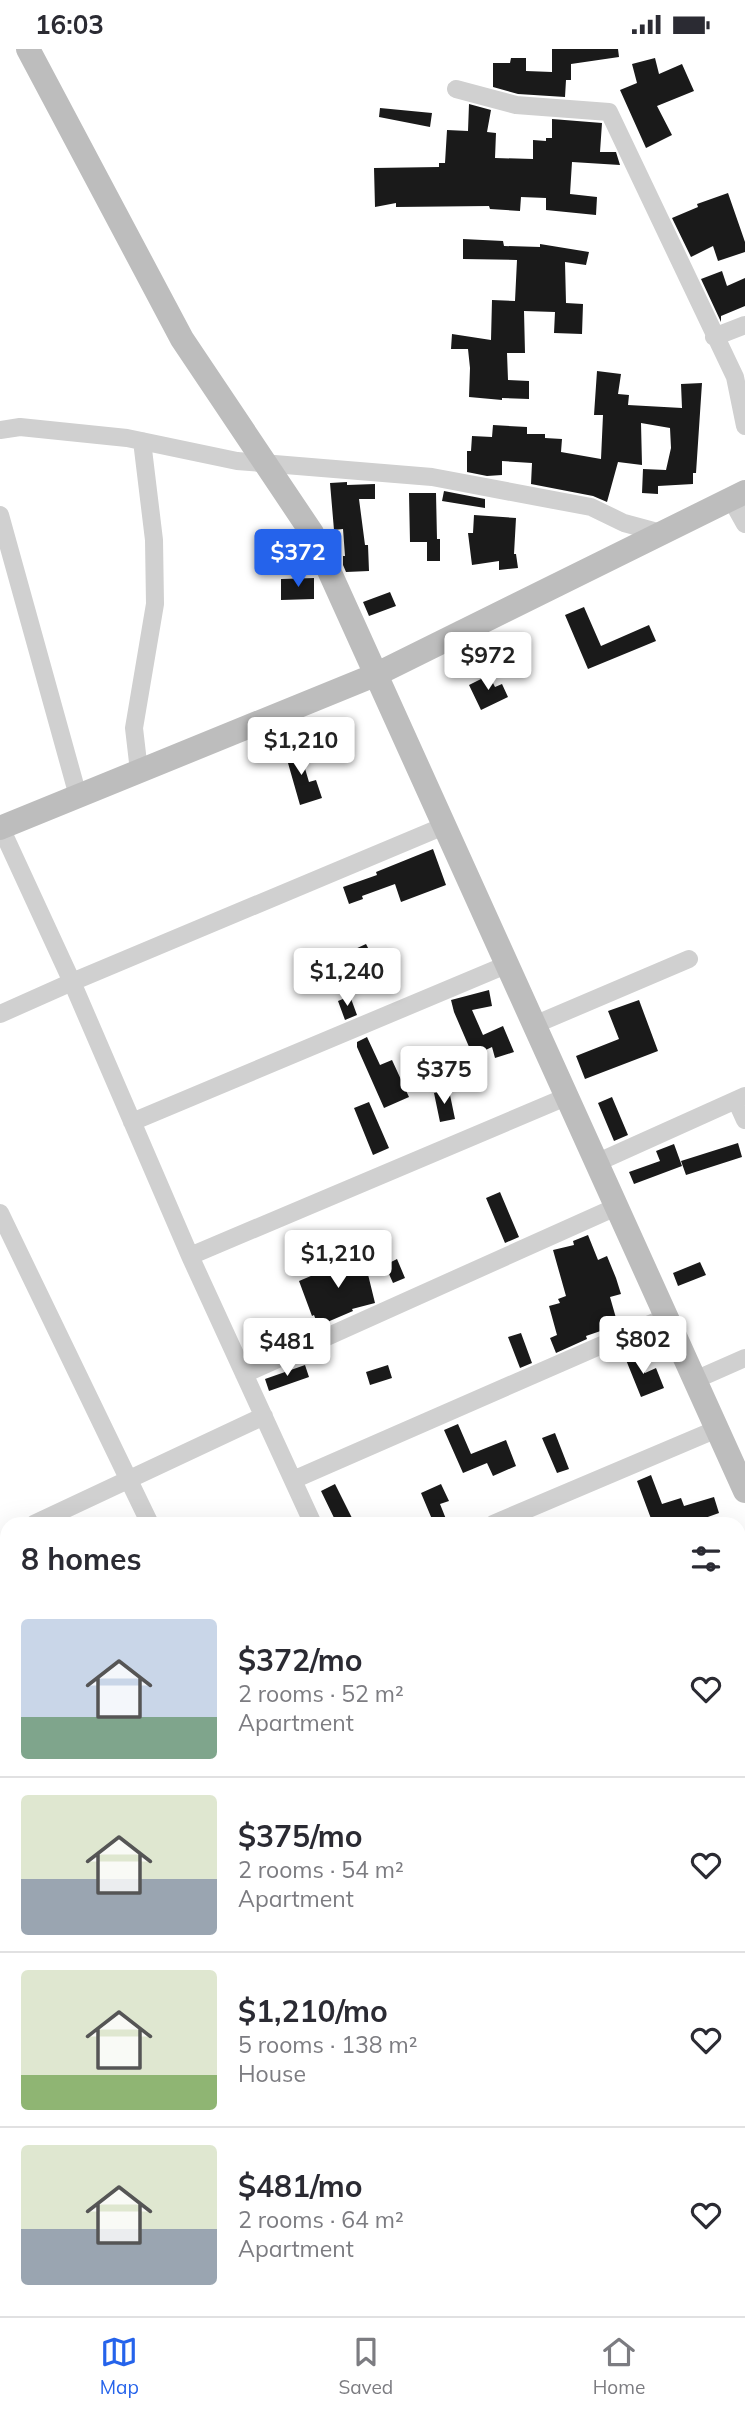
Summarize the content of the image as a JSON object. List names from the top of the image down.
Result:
{
  "page": {
    "status": "16:03",
    "price": [
      "$372",
      "$972",
      "$1,210",
      "$1,240",
      "$375",
      "$1,210",
      "$802",
      "$481"
    ],
    "heading": "8 homes",
    "list": [
      {
        "name": "$372/mo",
        "note": "2 rooms · 52 m² · Apartment"
      },
      {
        "name": "$375/mo",
        "note": "2 rooms · 54 m² · Apartment"
      },
      {
        "name": "$1,210/mo",
        "note": "5 rooms · 138 m² · House"
      },
      {
        "name": "$481/mo",
        "note": "2 rooms · 64 m² · Apartment"
      }
    ],
    "tabs": ["Map", "Saved", "Home"]
  }
}
